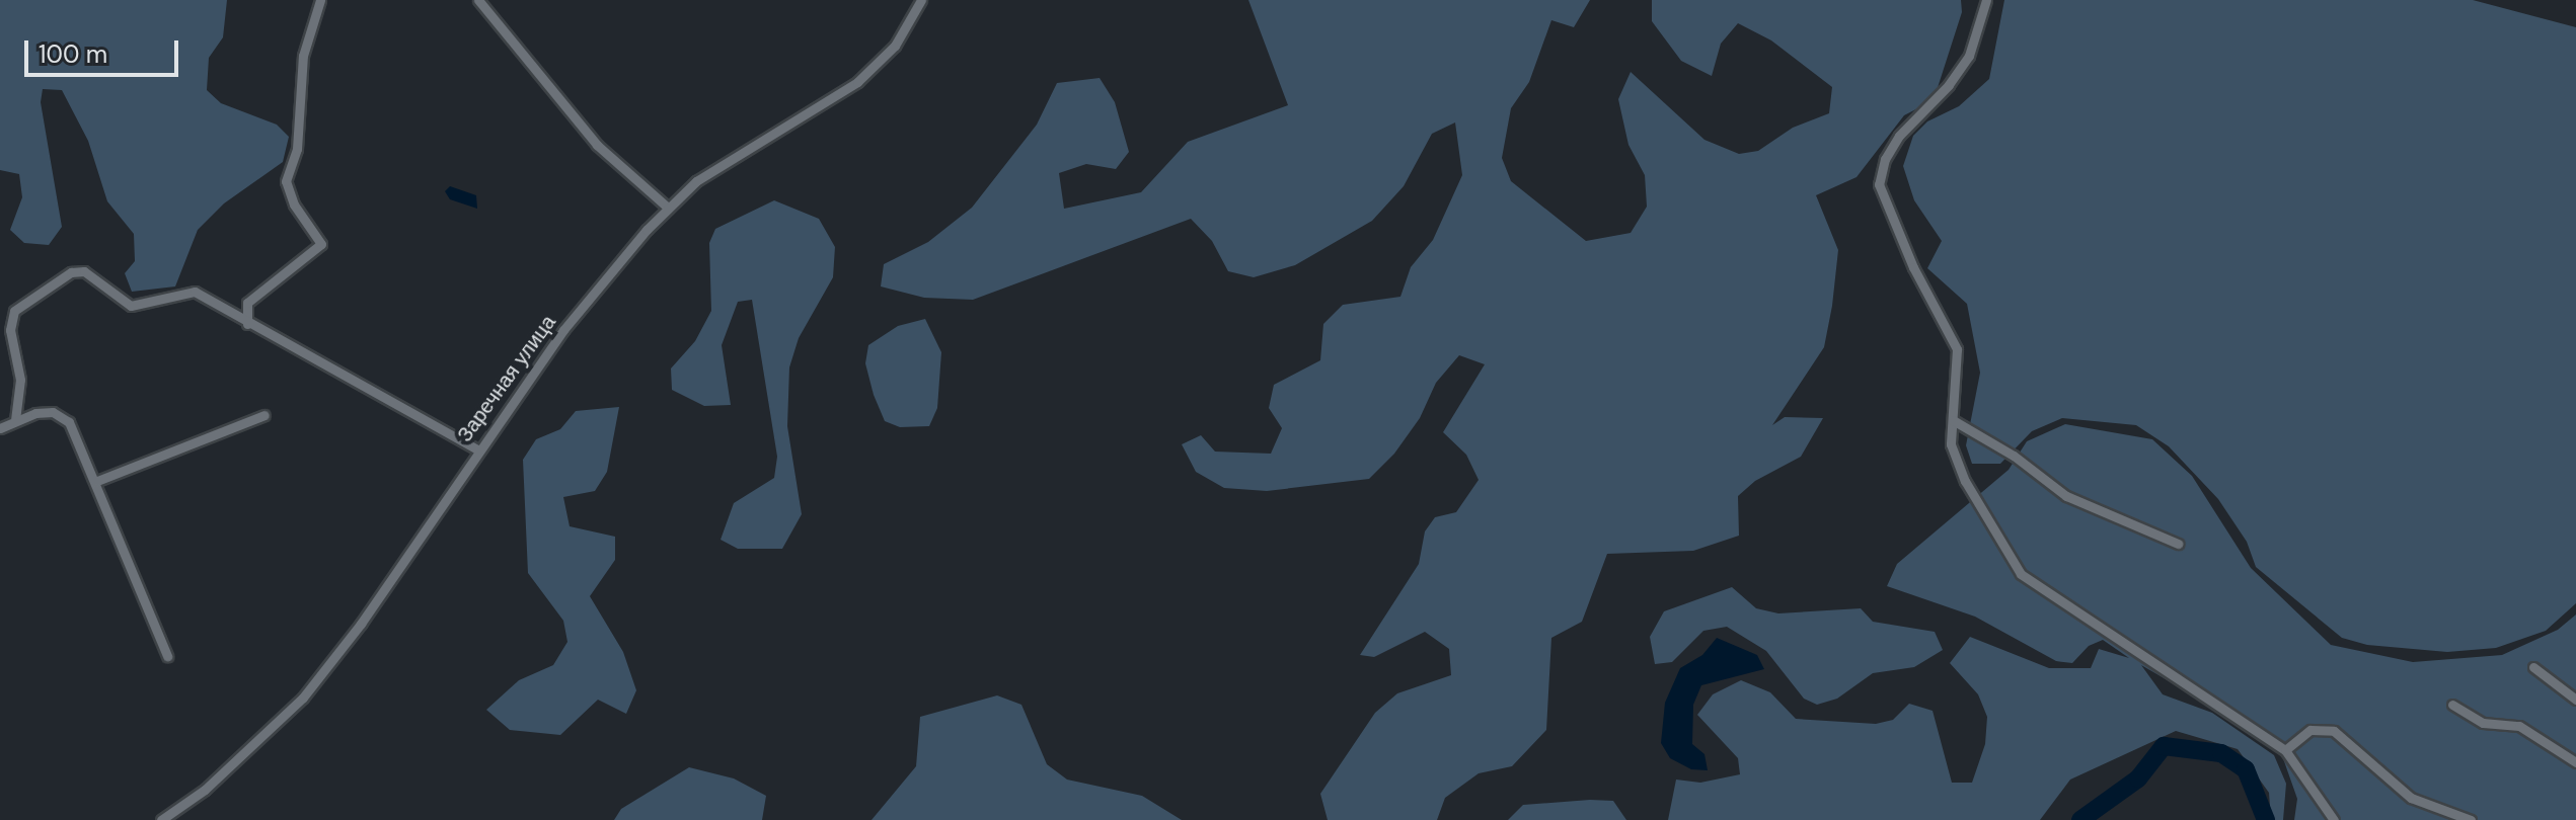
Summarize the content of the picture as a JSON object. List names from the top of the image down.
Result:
{
  "streets": {
    "street": ["Заречная улица"]
  },
  "scale_bar": "100 m"
}
